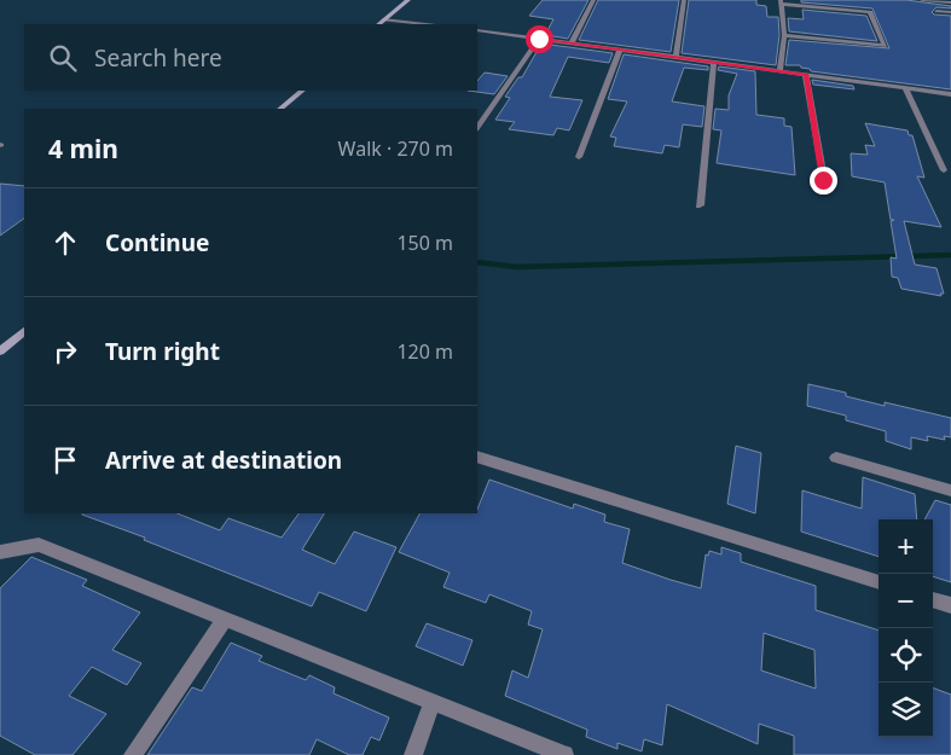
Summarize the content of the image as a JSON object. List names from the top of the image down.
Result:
{
  "page": {
    "search": "Search here",
    "heading": ["4 min", "Walk · 270 m"],
    "list": [
      ["Continue", "150 m"],
      ["Turn right", "120 m"],
      "Arrive at destination"
    ],
    "map_buttons": ["+", "−"]
  }
}
